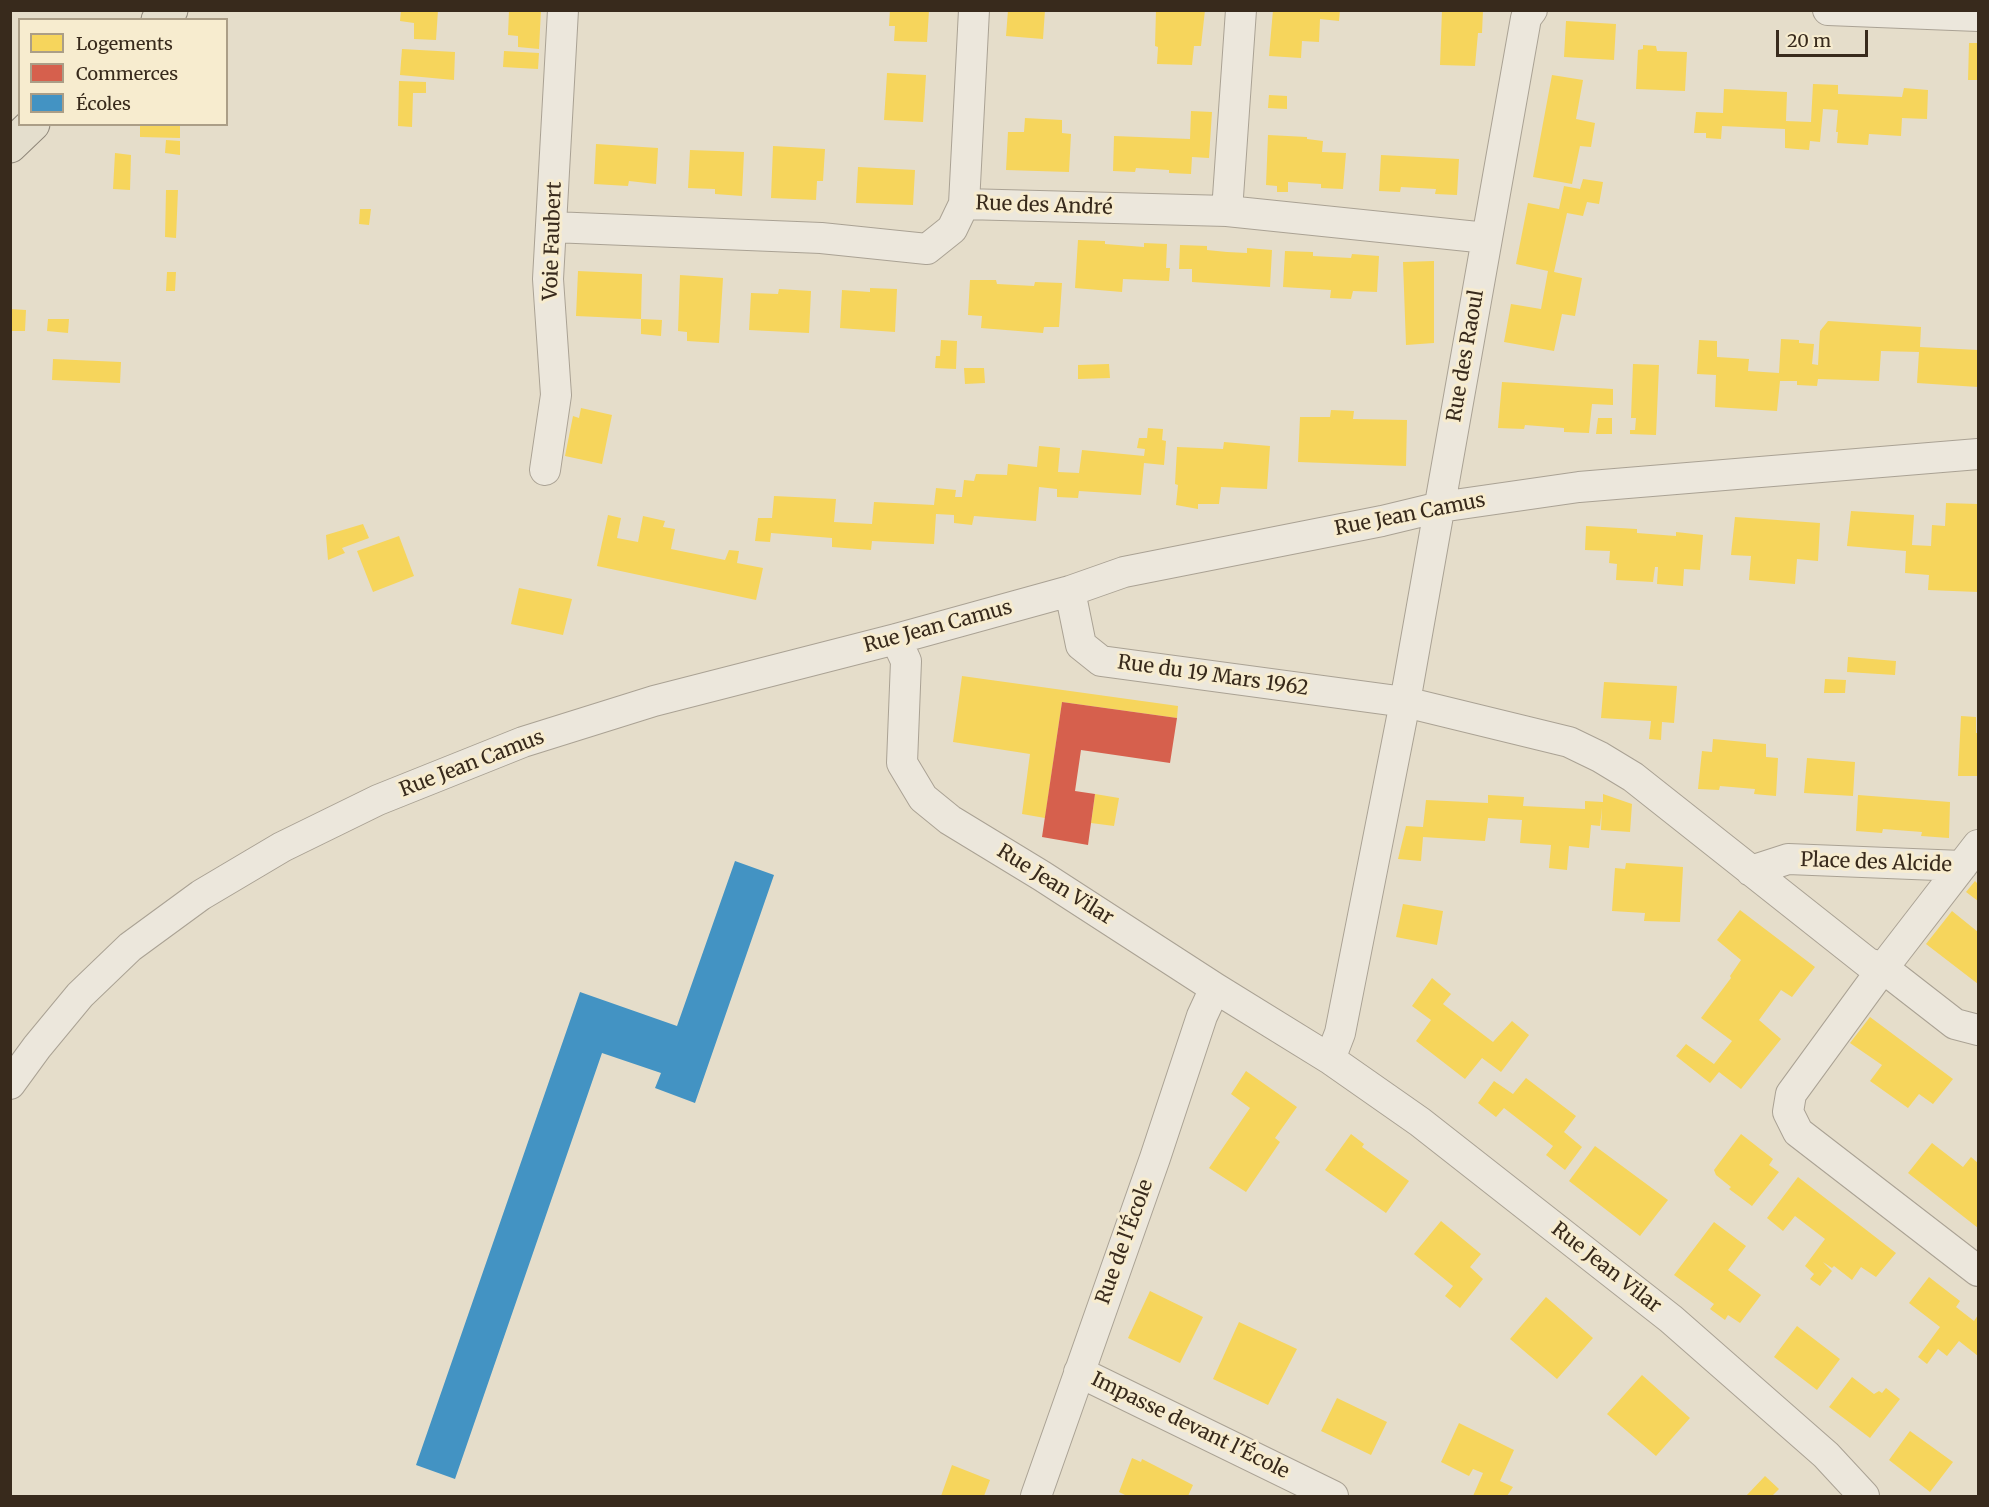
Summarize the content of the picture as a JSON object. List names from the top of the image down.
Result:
{
  "streets": {
    "street": [
      "Rue des André",
      "Voie Faubert",
      "Rue des Raoul",
      "Rue Jean Camus",
      "Rue du 19 Mars 1962",
      "Place des Alcide",
      "Rue Jean Vilar",
      "Rue de l'École",
      "Impasse devant l'École"
    ]
  },
  "crossings": [
    ["Rue des André", "Voie Faubert"],
    ["Rue des André", "Rue des Raoul"],
    ["Rue des Raoul", "Rue Jean Camus"],
    ["Rue des Raoul", "Rue du 19 Mars 1962"],
    ["Rue Jean Camus", "Rue du 19 Mars 1962"],
    ["Rue Jean Camus", "Rue Jean Vilar"],
    ["Rue du 19 Mars 1962", "Place des Alcide"],
    ["Rue Jean Vilar", "Rue de l'École"],
    ["Rue de l'École", "Impasse devant l'École"]
  ],
  "legend": ["Logements", "Commerces", "Écoles"],
  "scale_bar": "20 m"
}
